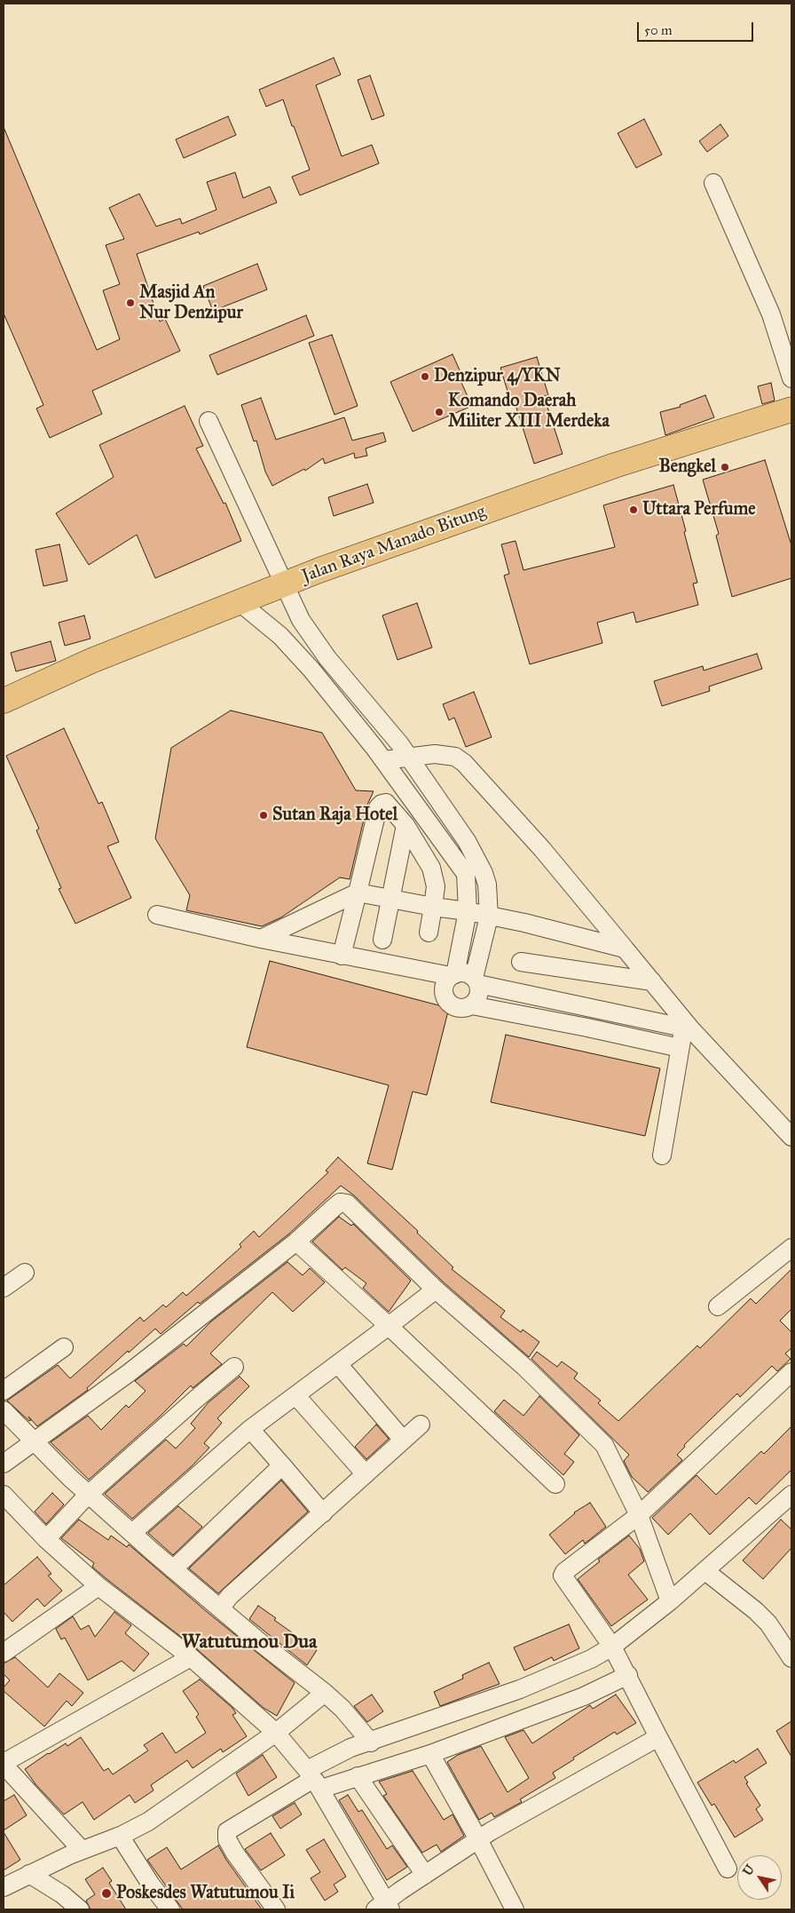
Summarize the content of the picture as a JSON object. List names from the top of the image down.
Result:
{
  "streets": {
    "highway": ["Jalan Raya Manado Bitung"]
  },
  "districts": ["Watutumou Dua"],
  "places": [
    "Masjid An Nur Denzipur",
    "Denzipur 4/YKN",
    "Komando Daerah Militer XIII Merdeka",
    "Bengkel",
    "Uttara Perfume",
    "Sutan Raja Hotel",
    "Poskesdes Watutumou Ii"
  ],
  "scale_bar": "50 m",
  "north": "top left"
}
